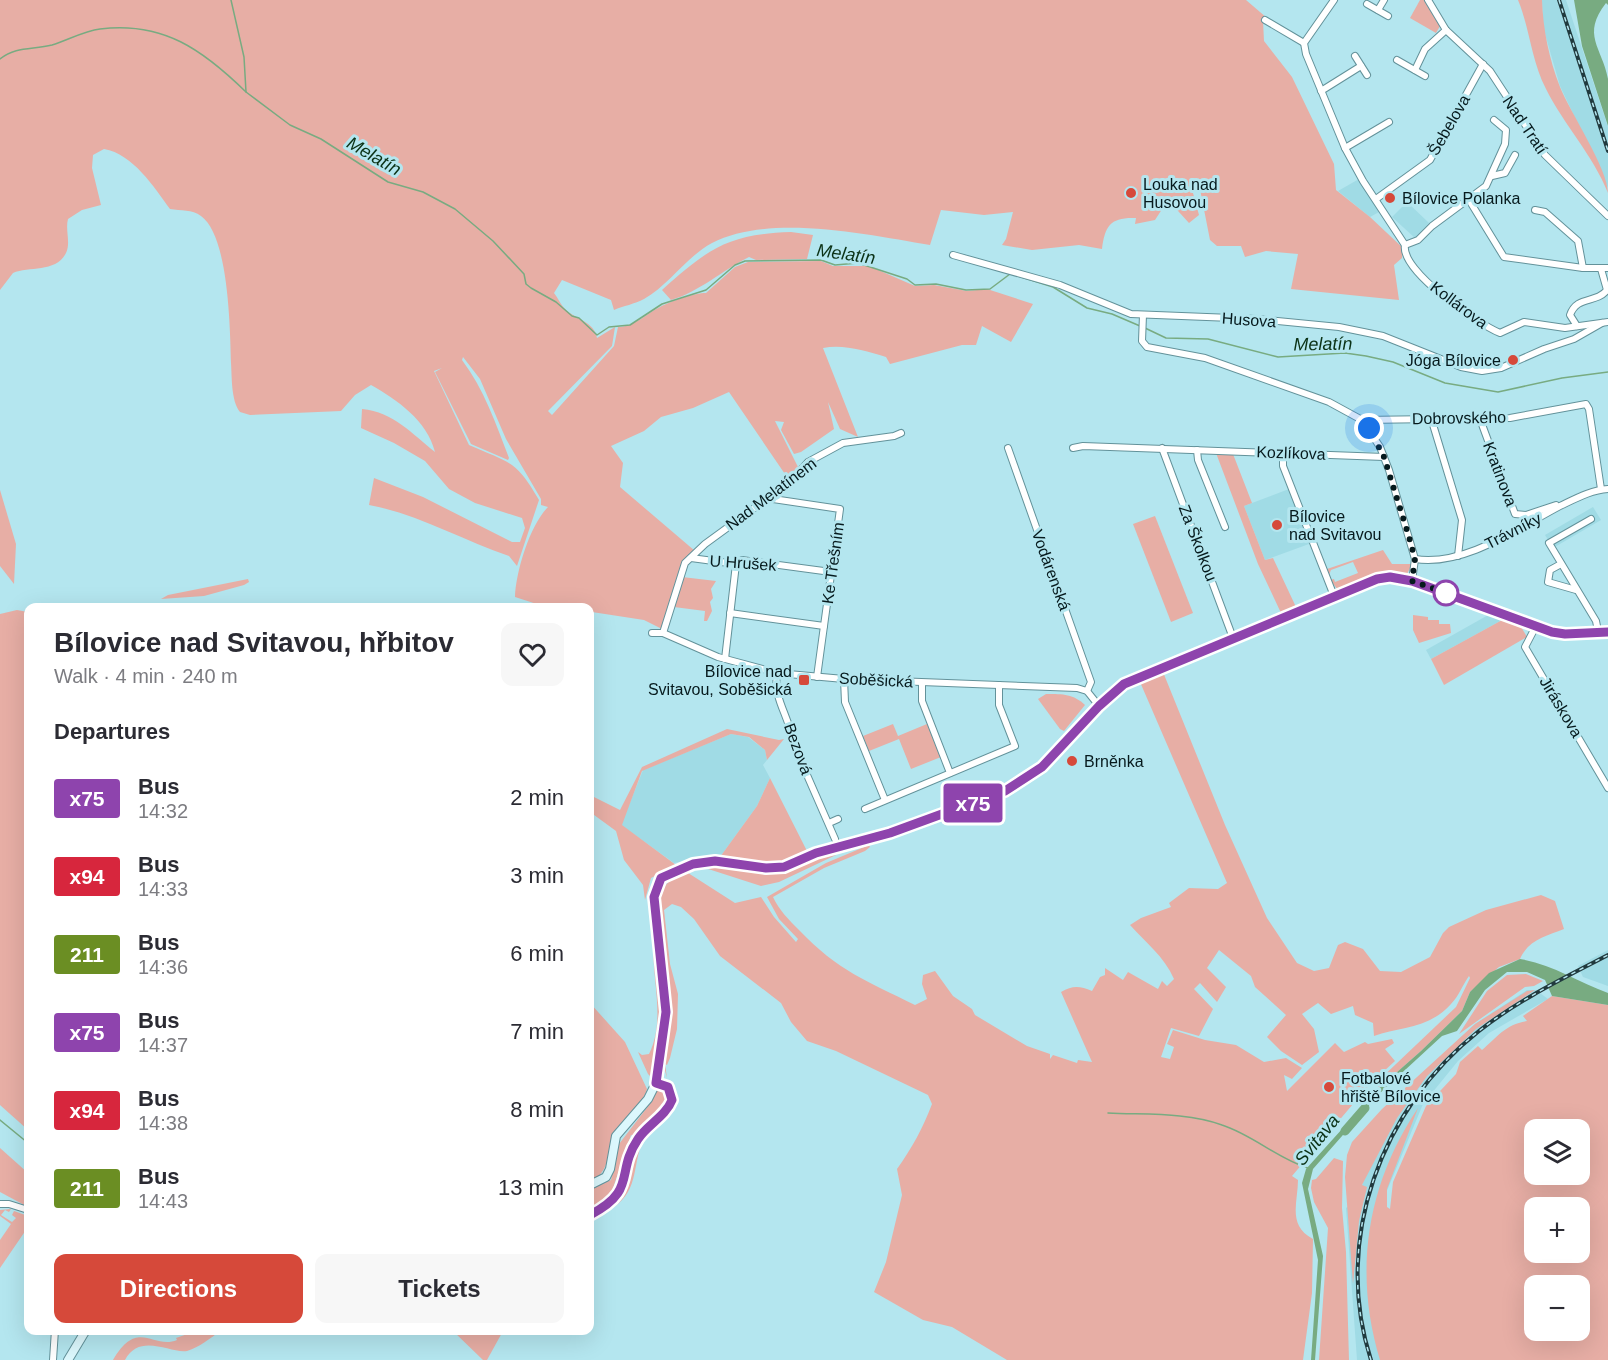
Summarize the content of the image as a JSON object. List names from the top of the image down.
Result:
{
  "streets": {
    "street": [
      "Šebelova",
      "Nad Tratí",
      "Kollárova",
      "Husova",
      "Dobrovského",
      "Kozlíkova",
      "Kratinova",
      "Nad Melatínem",
      "Trávníky",
      "Za Školkou",
      "U Hrušek",
      "Ke Třešním",
      "Vodárenská",
      "Soběšická",
      "Jiráskova",
      "Bezová"
    ]
  },
  "crossings": [
    ["Šebelova", "Nad Tratí"],
    ["Šebelova", "Kollárova"],
    ["Kollárova", "Husova"],
    ["Dobrovského", "Kratinova"],
    ["Dobrovského", "Trávníky"],
    ["Kozlíkova", "Za Školkou"],
    ["Kratinova", "Trávníky"],
    ["Nad Melatínem", "U Hrušek"],
    ["Nad Melatínem", "Soběšická"],
    ["U Hrušek", "Ke Třešním"],
    ["Ke Třešním", "Soběšická"],
    ["Vodárenská", "Soběšická"],
    ["Soběšická", "Bezová"]
  ],
  "water": ["Melatín", "Svitava"],
  "places": {
    "other": [
      "Louka nad Husovou",
      "Bílovice Polanka",
      "Jóga Bílovice",
      "Bílovice nad Svitavou",
      "Brněnka",
      "Fotbalové hřiště Bílovice"
    ],
    "transit": ["Bílovice nad Svitavou, Soběšická"]
  },
  "lines": ["bus line x75"],
  "page": {
    "on_map": "x75",
    "heading": [
      ["Bílovice nad Svitavou, hřbitov", "Walk · 4 min · 240 m"],
      "Departures"
    ],
    "list": [
      {
        "mark": "x75",
        "name": "Bus",
        "note": "14:32",
        "value": "2 min"
      },
      {
        "mark": "x94",
        "name": "Bus",
        "note": "14:33",
        "value": "3 min"
      },
      {
        "mark": "211",
        "name": "Bus",
        "note": "14:36",
        "value": "6 min"
      },
      {
        "mark": "x75",
        "name": "Bus",
        "note": "14:37",
        "value": "7 min"
      },
      {
        "mark": "x94",
        "name": "Bus",
        "note": "14:38",
        "value": "8 min"
      },
      {
        "mark": "211",
        "name": "Bus",
        "note": "14:43",
        "value": "13 min"
      }
    ],
    "map_buttons": ["+", "−"],
    "buttons": ["Directions", "Tickets"]
  }
}
